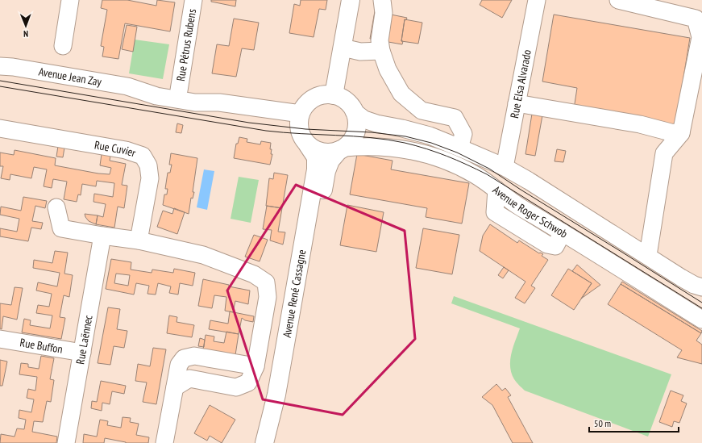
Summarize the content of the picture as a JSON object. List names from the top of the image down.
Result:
{
  "streets": {
    "main road": ["Avenue René Cassagne"],
    "street": [
      "Rue Pétrus Rubens",
      "Avenue Jean Zay",
      "Rue Elsa Alvarado",
      "Rue Cuvier",
      "Avenue Roger Schwob",
      "Rue Laënnec",
      "Rue Buffon"
    ]
  },
  "crossings": [
    ["Rue Pétrus Rubens", "Avenue Jean Zay"],
    ["Avenue Jean Zay", "Avenue Roger Schwob"],
    ["Avenue Jean Zay", "Avenue René Cassagne"],
    ["Rue Elsa Alvarado", "Avenue Roger Schwob"],
    ["Avenue Roger Schwob", "Avenue René Cassagne"],
    ["Rue Laënnec", "Rue Buffon"]
  ],
  "scale_bar": "50 m",
  "north": "bottom"
}
